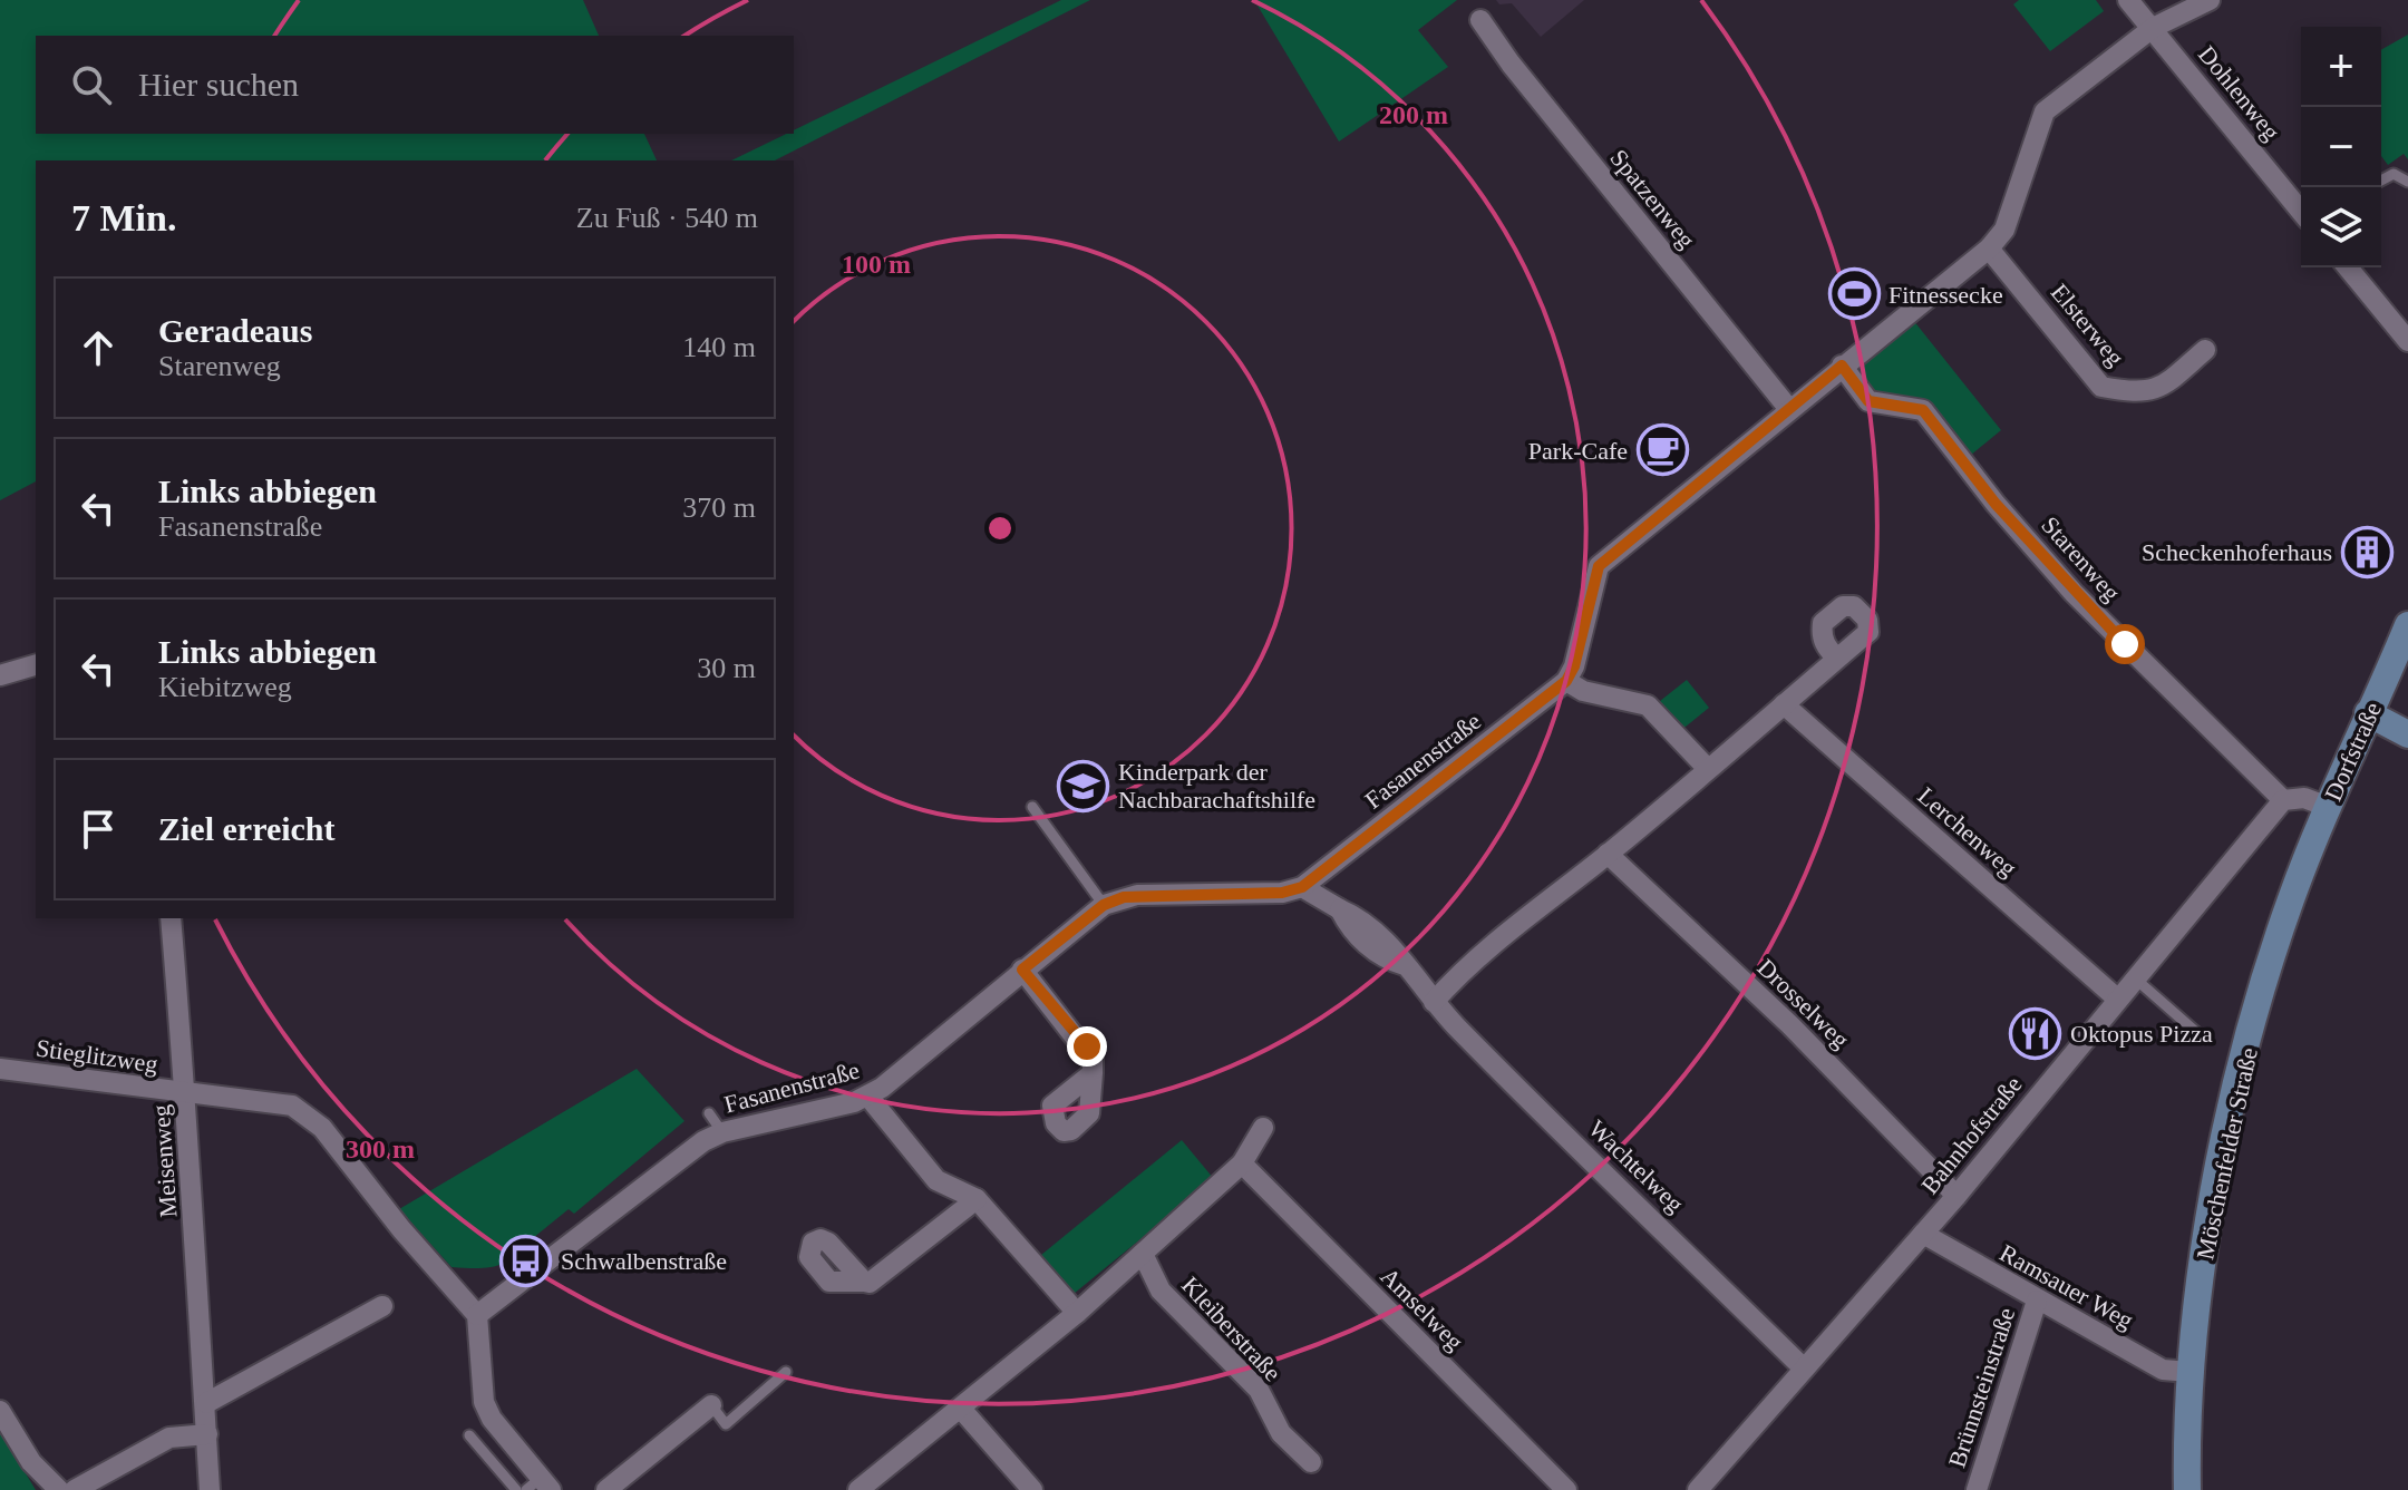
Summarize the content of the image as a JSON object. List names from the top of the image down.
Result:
{
  "streets": {
    "street": [
      "Dohlenweg",
      "Spatzenweg",
      "Elsterweg",
      "Starenweg",
      "Dorfstraße",
      "Fasanenstraße",
      "Lerchenweg",
      "Drosselweg",
      "Stieglitzweg",
      "Bahnhofstraße",
      "Möschenfelder Straße",
      "Meisenweg",
      "Wachtelweg",
      "Ramsauer Weg",
      "Amselweg",
      "Kleiberstraße",
      "Brünnsteinstraße"
    ]
  },
  "crossings": [
    ["Starenweg", "Bahnhofstraße"],
    ["Dorfstraße", "Möschenfelder Straße"],
    ["Fasanenstraße", "Wachtelweg"],
    ["Lerchenweg", "Bahnhofstraße"],
    ["Drosselweg", "Bahnhofstraße"],
    ["Stieglitzweg", "Meisenweg"],
    ["Bahnhofstraße", "Wachtelweg"],
    ["Bahnhofstraße", "Ramsauer Weg"],
    ["Möschenfelder Straße", "Ramsauer Weg"],
    ["Ramsauer Weg", "Brünnsteinstraße"]
  ],
  "places": {
    "sports": ["Fitnessecke"],
    "cafe": ["Park-Cafe"],
    "building": ["Scheckenhoferhaus"],
    "school or university": ["Kinderpark der Nachbarachaftshilfe"],
    "restaurant": ["Oktopus Pizza"],
    "bus stop": ["Schwalbenstraße"]
  },
  "page": {
    "map_buttons": ["+", "−"],
    "search": "Hier suchen",
    "heading": ["7 Min.", "Zu Fuß · 540 m"],
    "list": [
      ["Geradeaus", "Starenweg", "140 m"],
      ["Links abbiegen", "Fasanenstraße", "370 m"],
      ["Links abbiegen", "Kiebitzweg", "30 m"],
      "Ziel erreicht"
    ]
  },
  "rings": ["200 m", "100 m", "300 m"]
}
